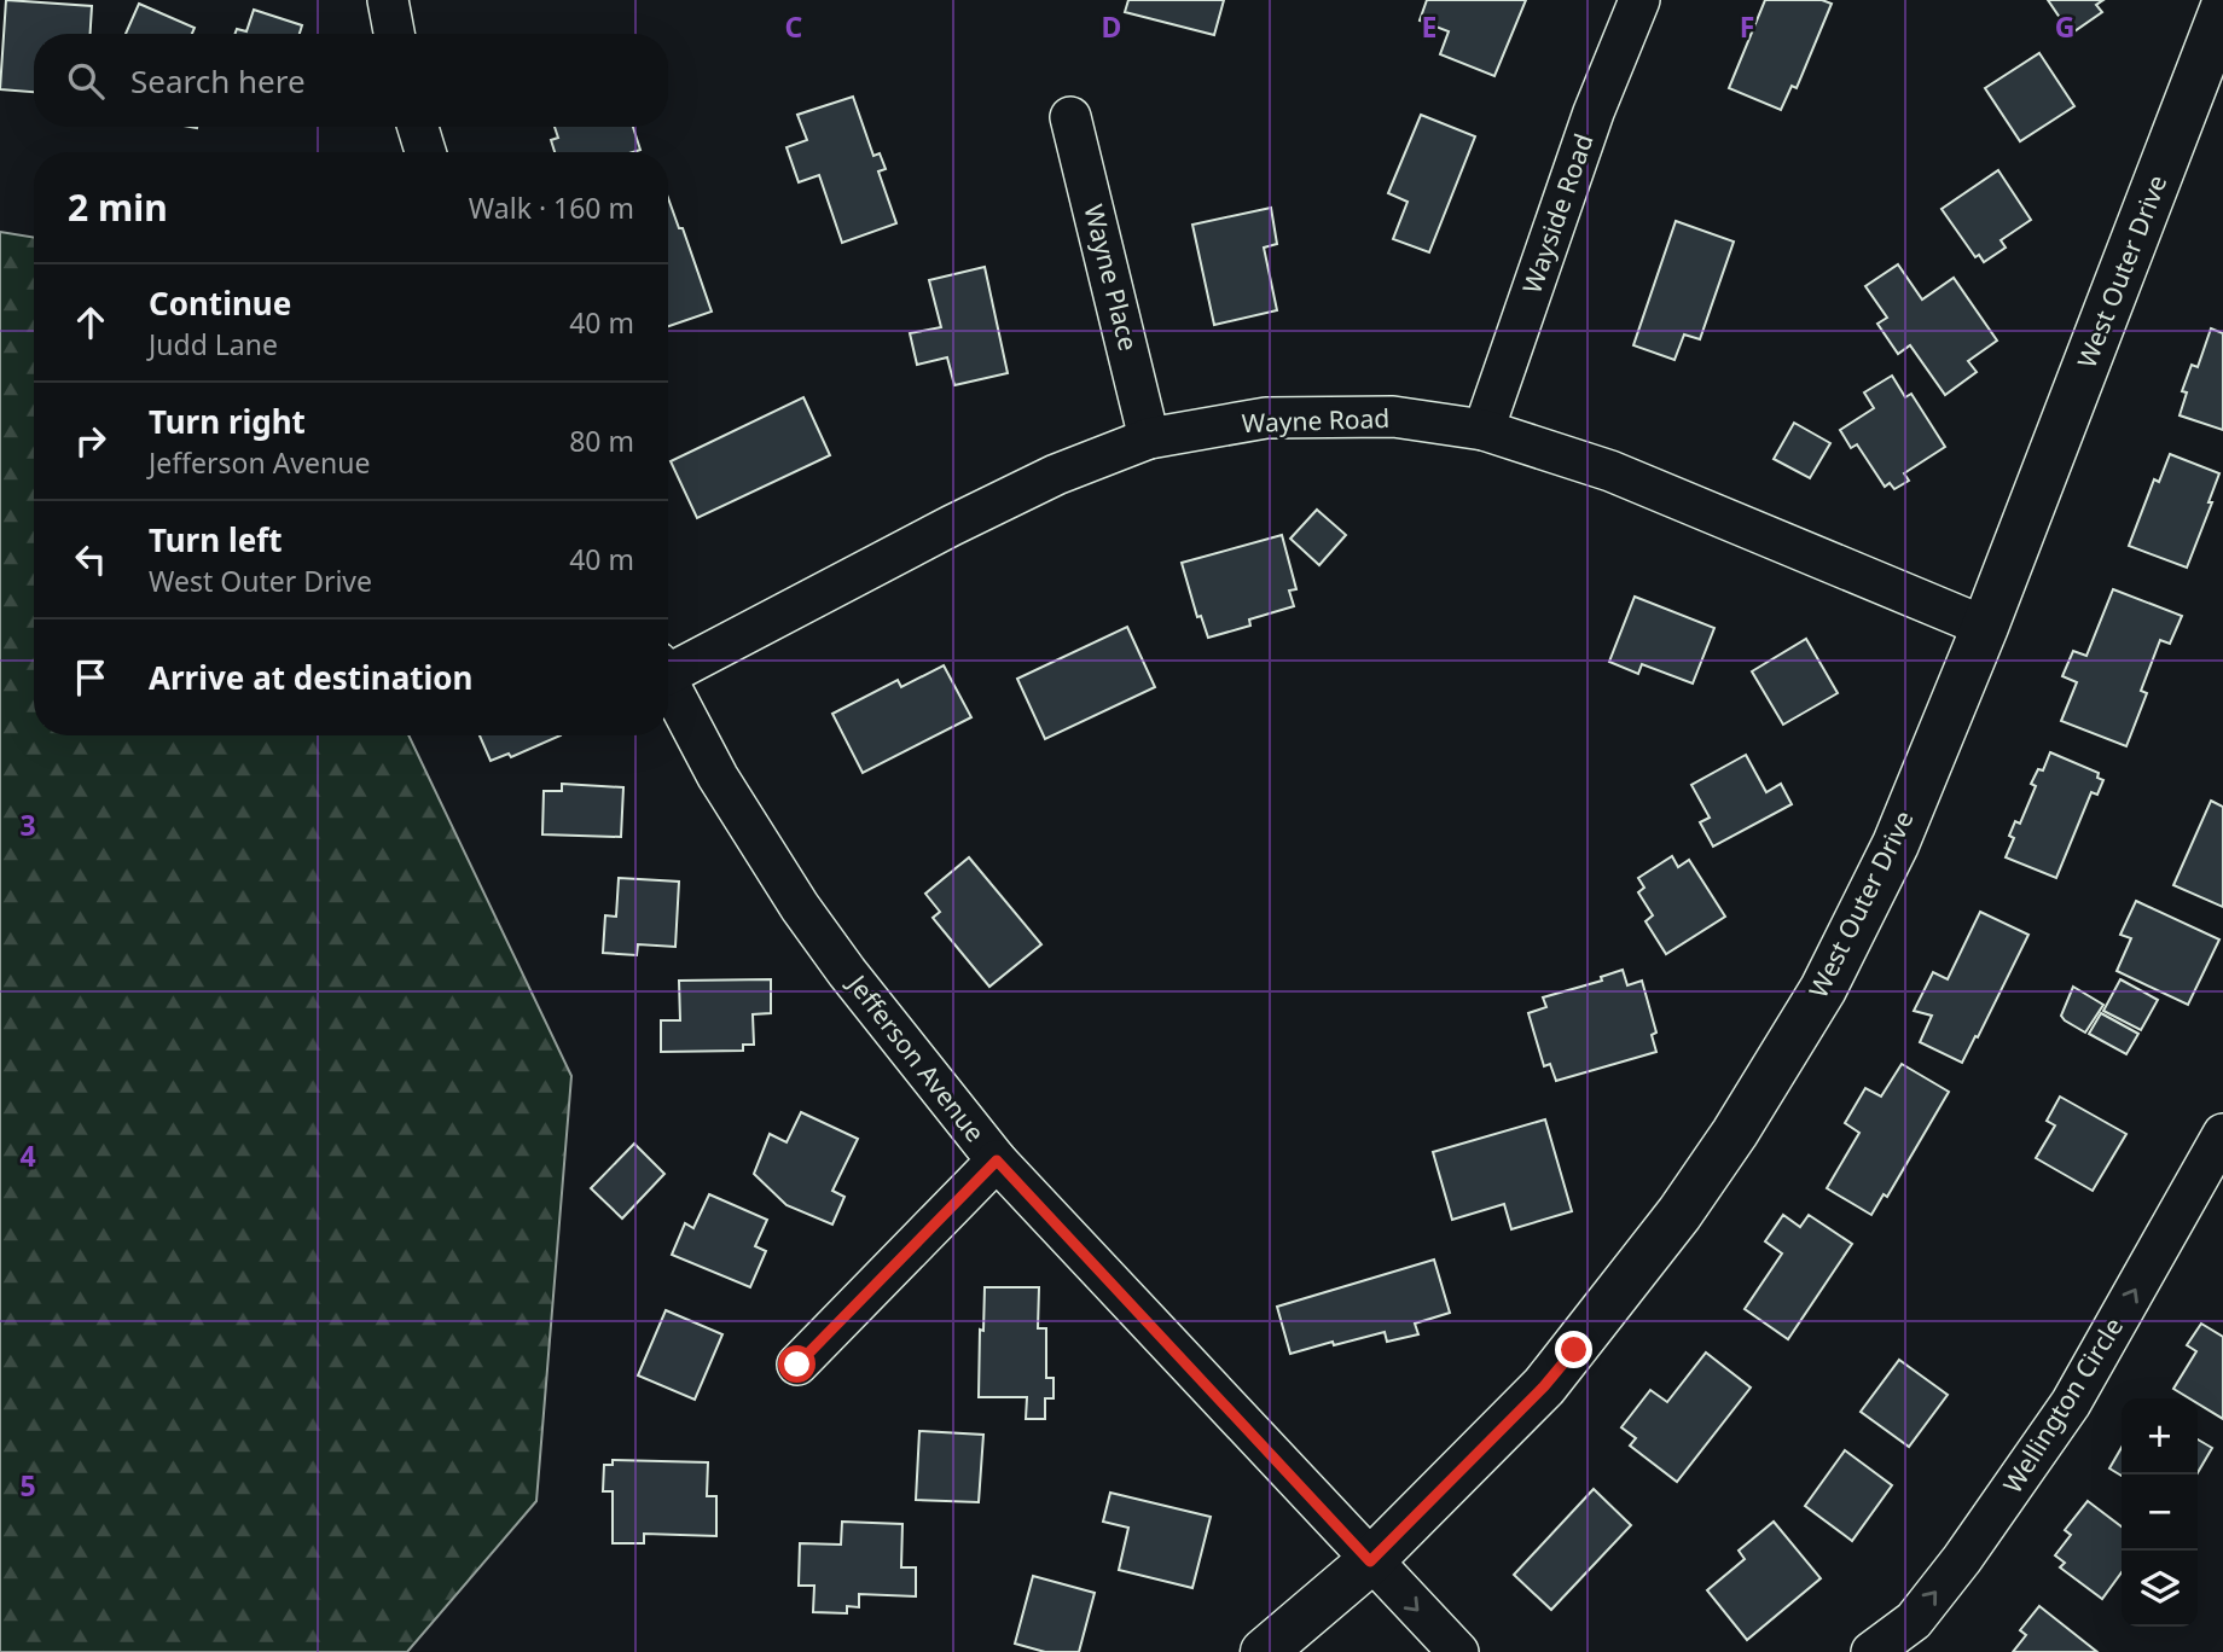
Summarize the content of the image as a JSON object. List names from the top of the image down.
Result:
{
  "streets": {
    "street": [
      "Wayside Road",
      "West Outer Drive",
      "Wayne Place",
      "Wayne Road",
      "Jefferson Avenue",
      "Wellington Circle"
    ]
  },
  "crossings": [
    ["Wayside Road", "Wayne Road"],
    ["West Outer Drive", "Wayne Road"],
    ["West Outer Drive", "Jefferson Avenue"],
    ["Wayne Place", "Wayne Road"]
  ],
  "one_way": ["Wellington Circle"],
  "page": {
    "search": "Search here",
    "heading": ["2 min", "Walk · 160 m"],
    "list": [
      ["Continue", "Judd Lane", "40 m"],
      ["Turn right", "Jefferson Avenue", "80 m"],
      ["Turn left", "West Outer Drive", "40 m"],
      "Arrive at destination"
    ],
    "map_buttons": ["+", "−"]
  },
  "grid": {
    "columns": [
      "C",
      "D",
      "E",
      "F",
      "G"
    ],
    "rows": ["3", "4", "5"]
  }
}
